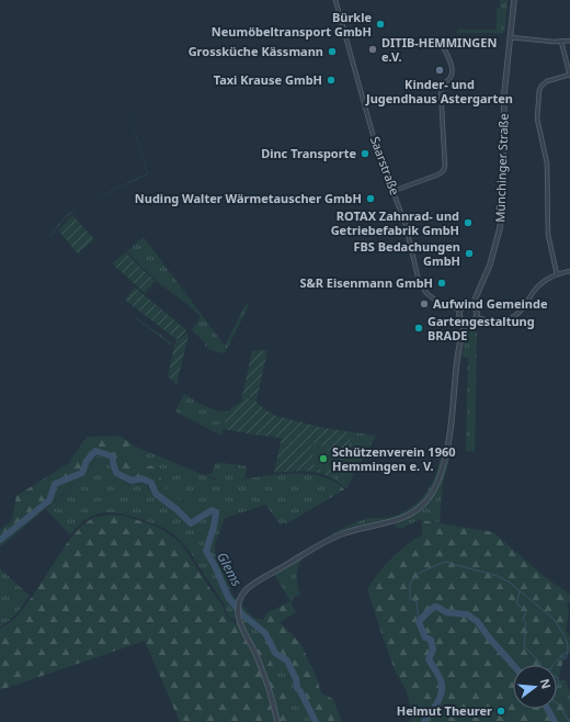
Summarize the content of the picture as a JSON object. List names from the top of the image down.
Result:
{
  "streets": {
    "street": ["Saarstraße", "Münchinger Straße"]
  },
  "crossings": [
    ["Saarstraße", "Münchinger Straße"]
  ],
  "water": ["Glems"],
  "places": [
    "Bürkle Neumöbeltransport GmbH",
    "DITIB-HEMMINGEN e.V.",
    "Grossküche Kässmann",
    "Kinder- und Jugendhaus Astergarten",
    "Taxi Krause GmbH",
    "Dinc Transporte",
    "Nuding Walter Wärmetauscher GmbH",
    "ROTAX Zahnrad- und Getriebefabrik GmbH",
    "FBS Bedachungen GmbH",
    "S&R Eisenmann GmbH",
    "Aufwind Gemeinde",
    "Gartengestaltung BRADE",
    "Schützenverein 1960 Hemmingen e. V.",
    "Helmut Theurer"
  ],
  "north": "right"
}
